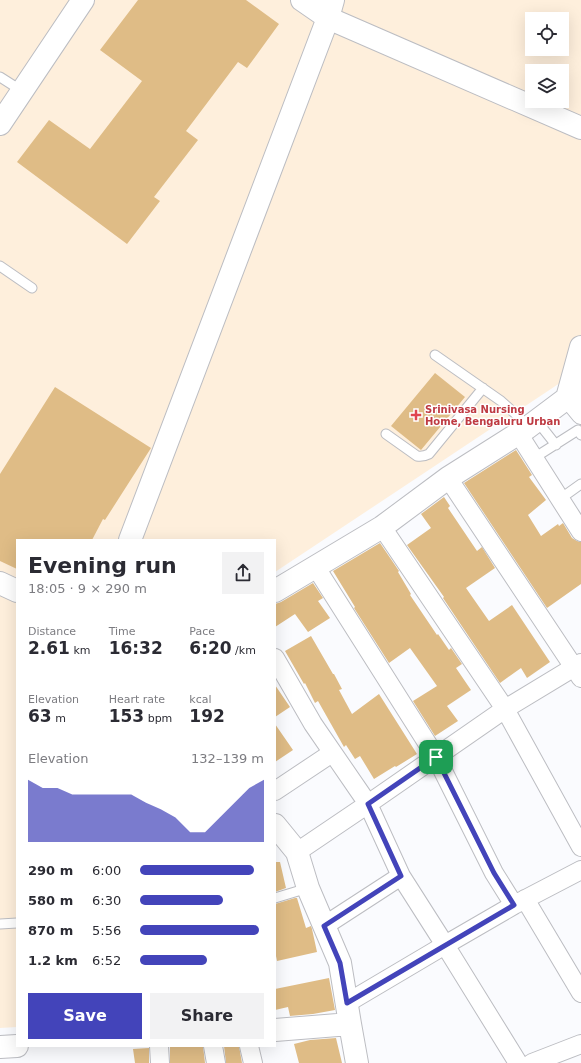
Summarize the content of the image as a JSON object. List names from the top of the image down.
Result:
{
  "places": {
    "health": ["Srinivasa Nursing Home, Bengaluru Urban"]
  },
  "page": {
    "heading": ["Evening run", "18:05 · 9 × 290 m"],
    "stats": [
      ["Distance", "2.61 km"],
      ["Time", "16:32"],
      ["Pace", "6:20 /km"],
      ["Elevation", "63 m"],
      ["Heart rate", "153 bpm"],
      ["kcal", "192"]
    ],
    "chart": ["Elevation", "132–139 m"],
    "list": [
      {
        "name": "290 m",
        "note": "6:00"
      },
      {
        "name": "580 m",
        "note": "6:30"
      },
      {
        "name": "870 m",
        "note": "5:56"
      },
      {
        "name": "1.2 km",
        "note": "6:52"
      }
    ],
    "buttons": ["Save", "Share"]
  }
}
